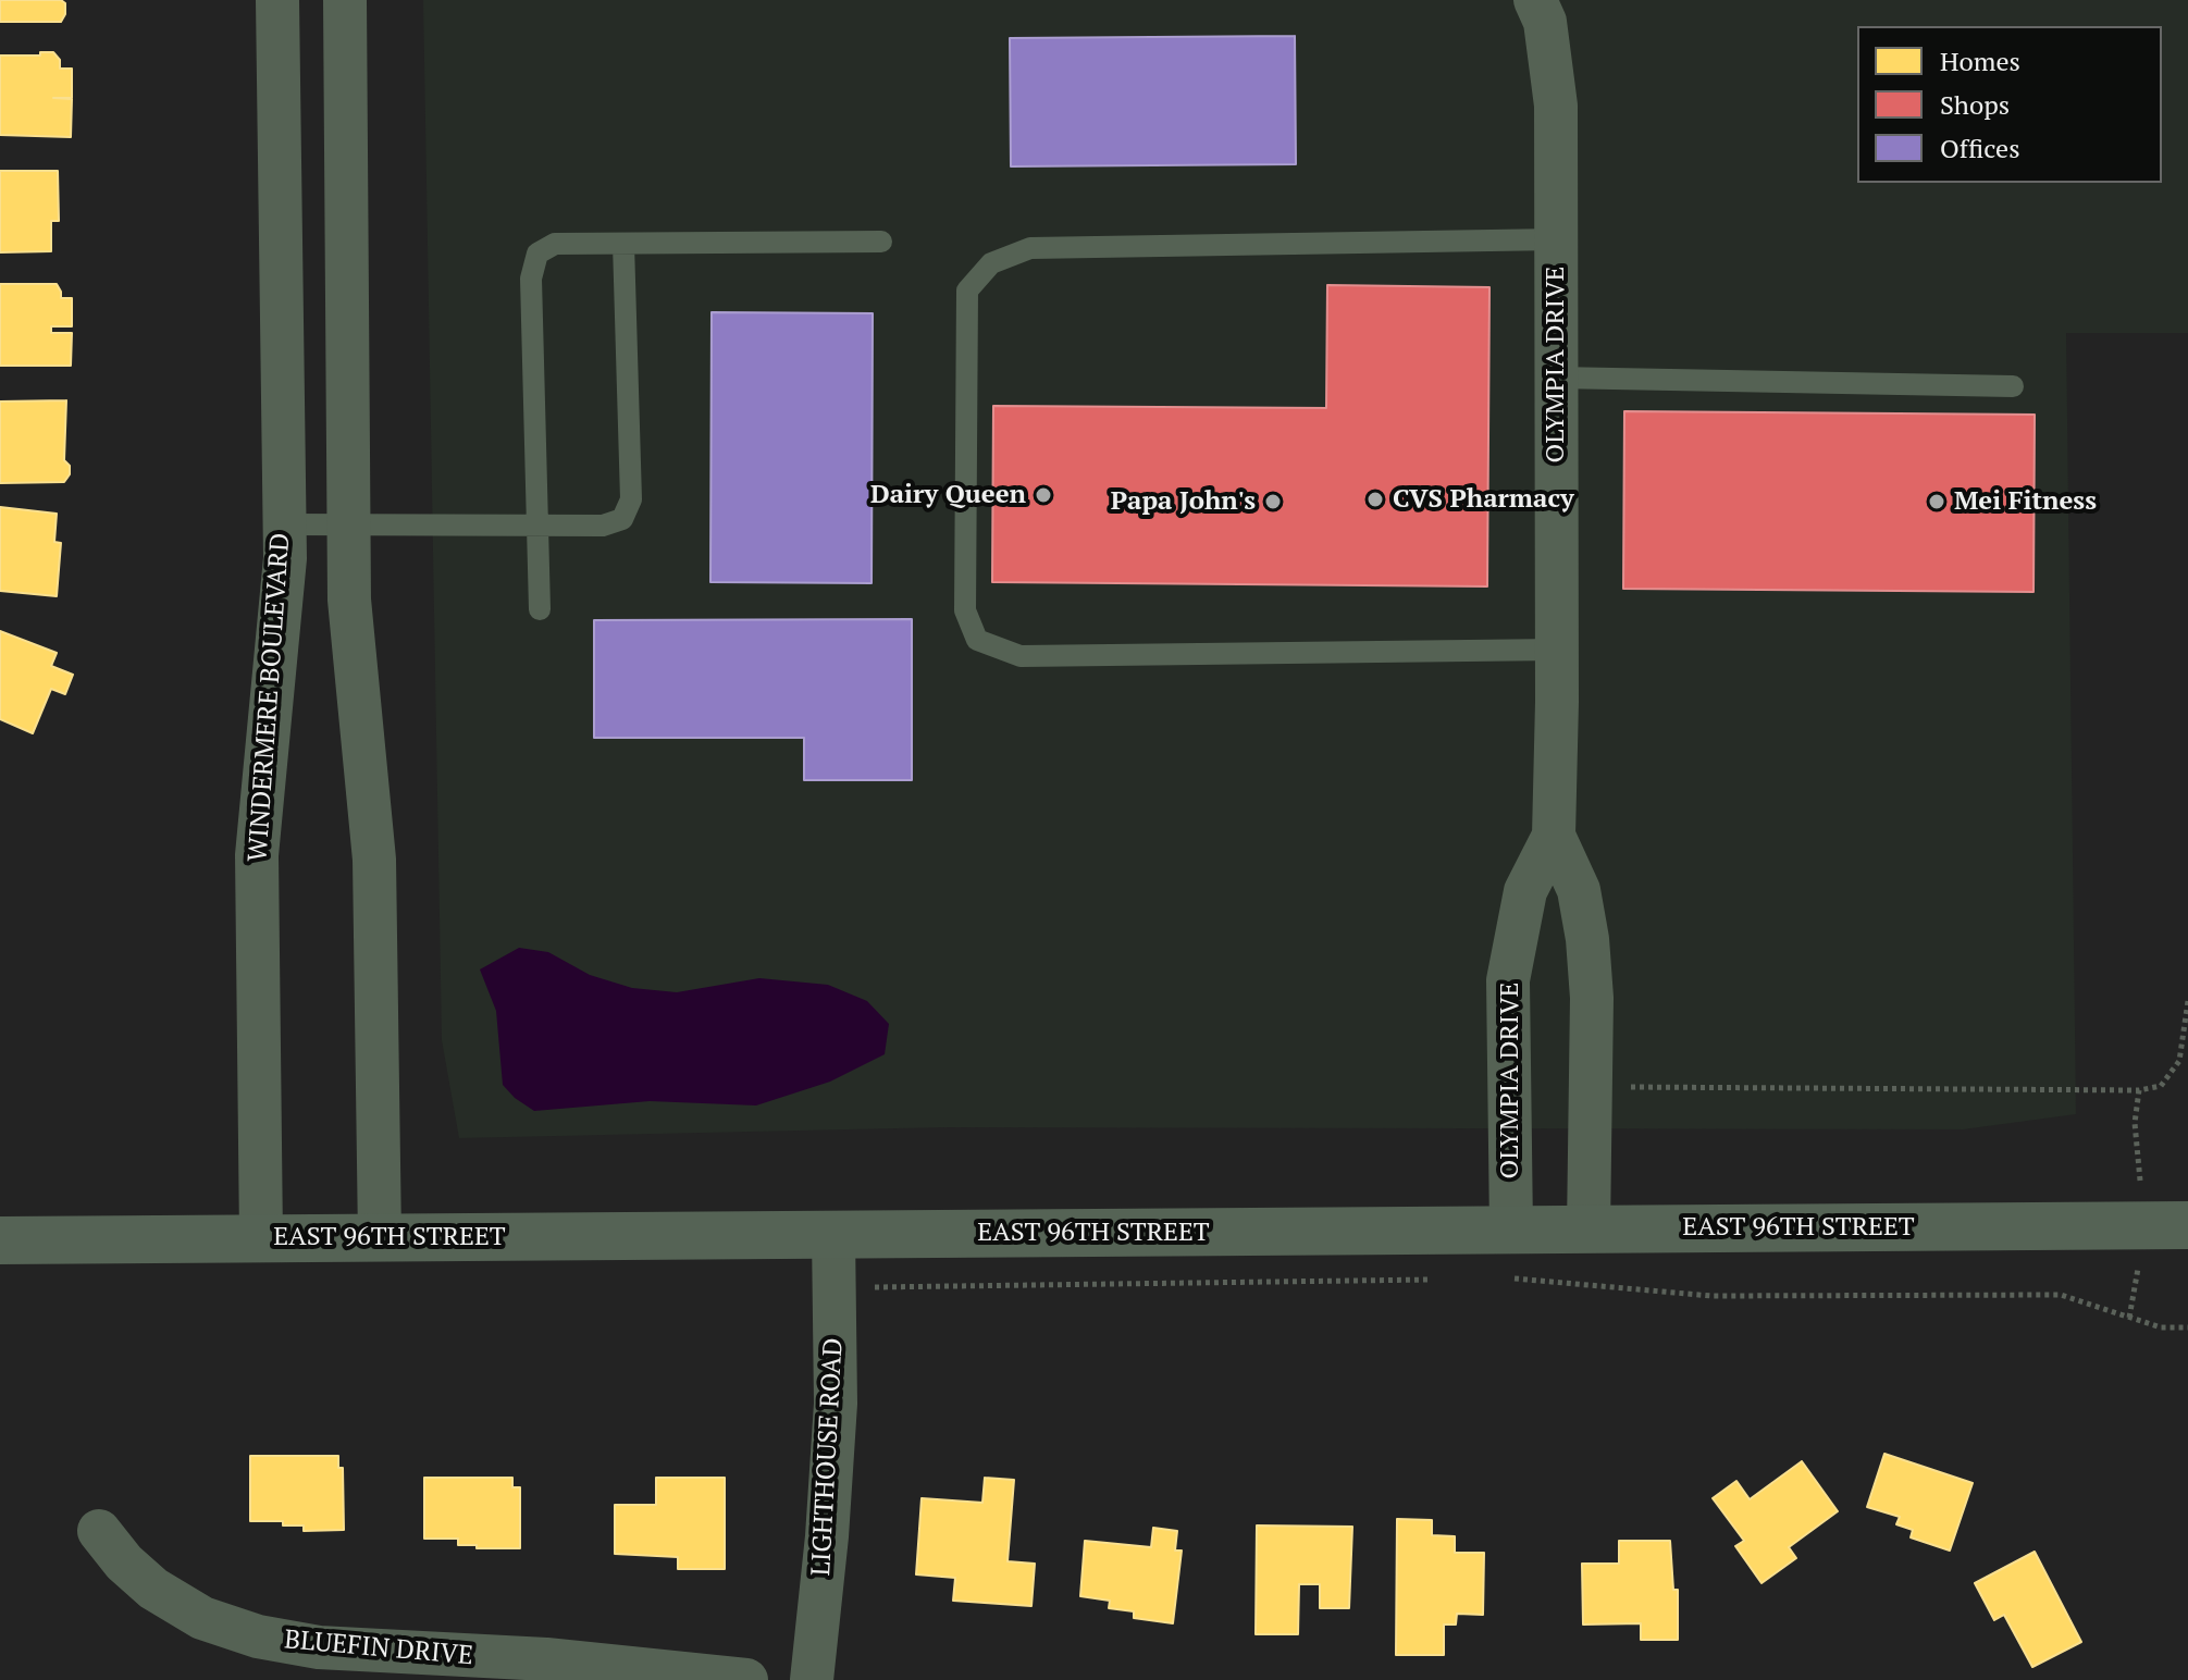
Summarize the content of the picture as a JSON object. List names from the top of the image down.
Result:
{
  "streets": {
    "main road": ["EAST 96TH STREET"],
    "street": [
      "OLYMPIA DRIVE",
      "WINDERMERE BOULEVARD",
      "LIGHTHOUSE ROAD",
      "BLUEFIN DRIVE"
    ]
  },
  "crossings": [
    ["OLYMPIA DRIVE", "EAST 96TH STREET"],
    ["WINDERMERE BOULEVARD", "EAST 96TH STREET"],
    ["EAST 96TH STREET", "LIGHTHOUSE ROAD"]
  ],
  "places": [
    "Dairy Queen",
    "CVS Pharmacy",
    "Papa John's",
    "Mei Fitness"
  ],
  "legend": ["Homes", "Shops", "Offices"]
}
